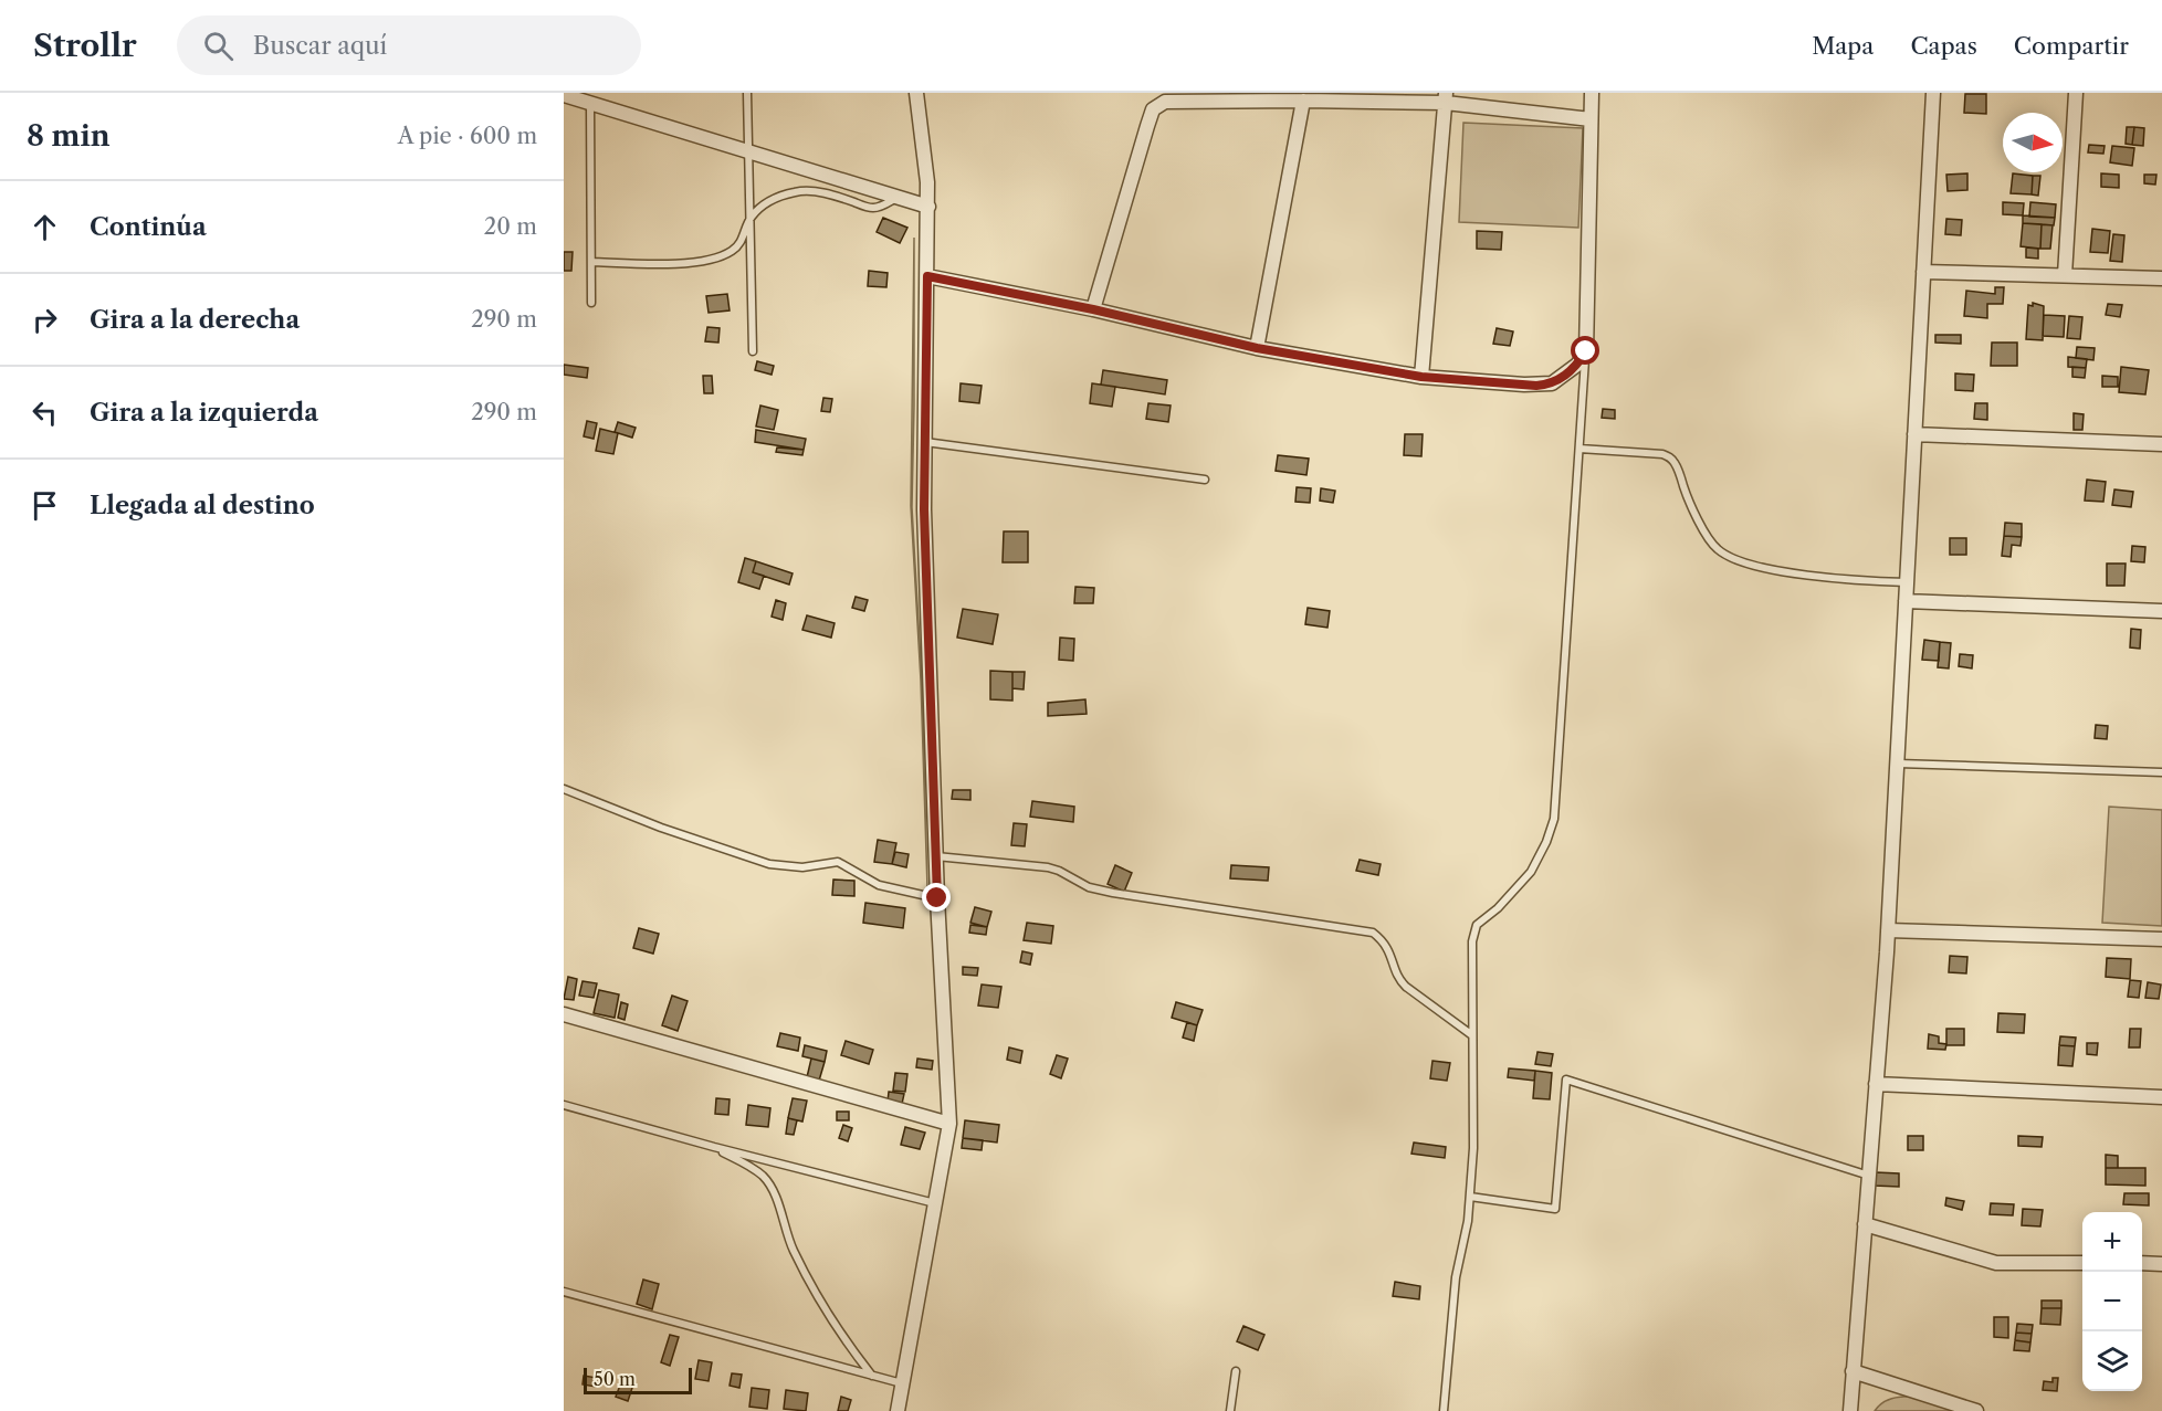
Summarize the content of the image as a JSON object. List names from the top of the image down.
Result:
{
  "scale_bar": "50 m",
  "north": "right",
  "page": {
    "header": "Strollr",
    "search": "Buscar aquí",
    "nav": ["Mapa", "Capas", "Compartir"],
    "heading": ["8 min", "A pie · 600 m"],
    "list": [
      ["Continúa", "20 m"],
      ["Gira a la derecha", "290 m"],
      ["Gira a la izquierda", "290 m"],
      "Llegada al destino"
    ],
    "map_buttons": ["+", "−"],
    "scale": "50 m"
  }
}
